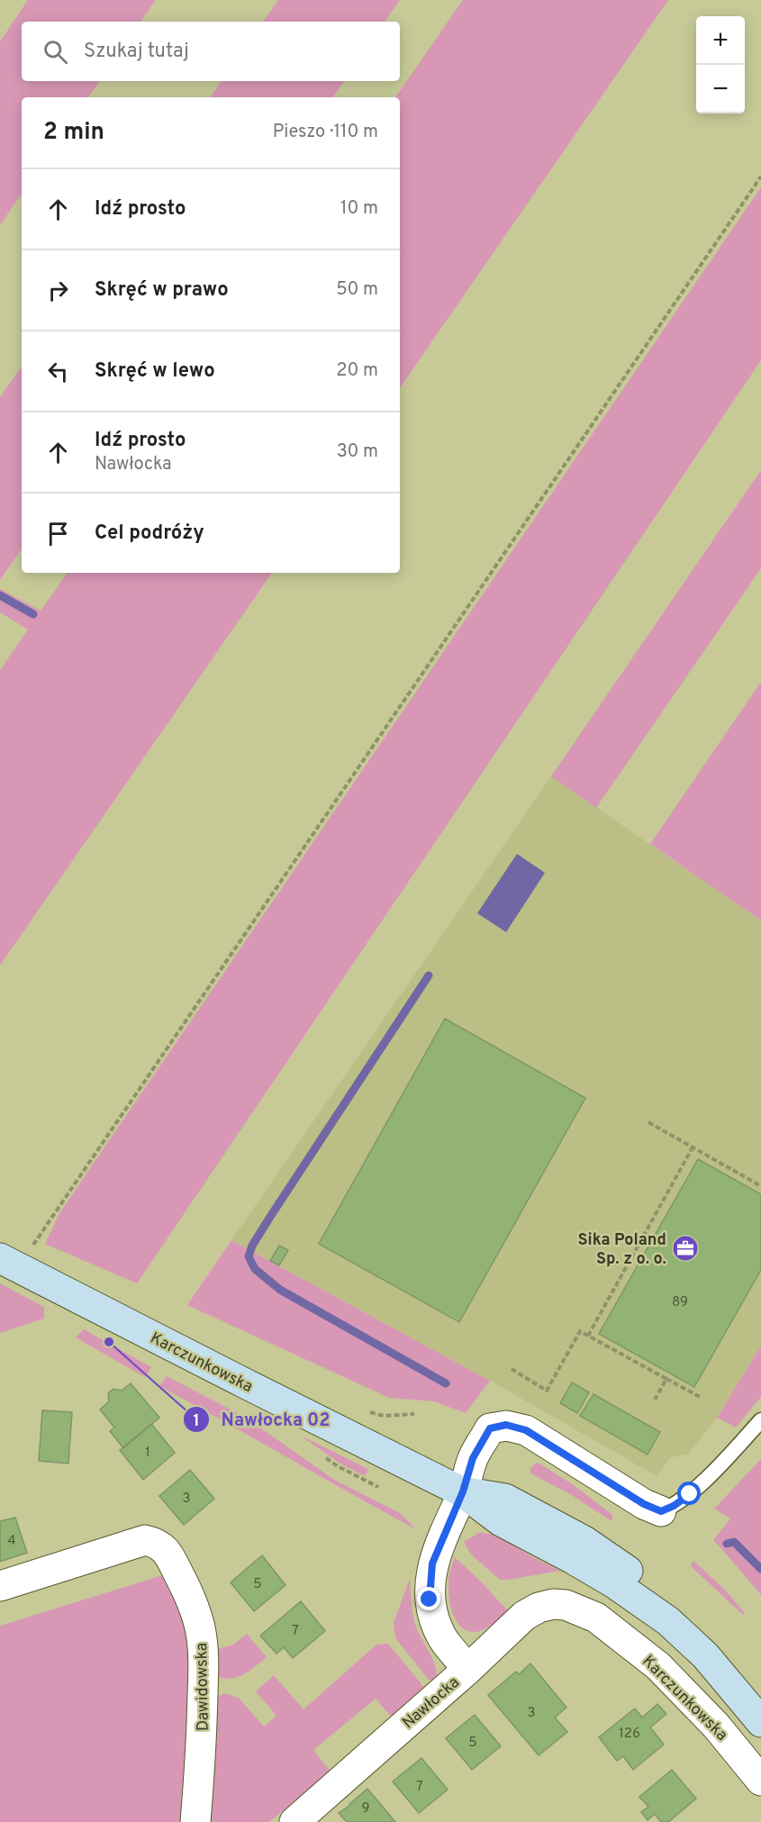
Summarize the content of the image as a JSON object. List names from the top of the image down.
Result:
{
  "streets": {
    "street": ["Karczunkowska", "Dawidowska", "Nawłocka"]
  },
  "crossings": [
    ["Karczunkowska", "Nawłocka"]
  ],
  "places": {
    "office": ["Sika Poland Sp. z o. o."],
    "other": ["Nawłocka 02"]
  },
  "house_numbers": [
    "89",
    "1",
    "3",
    "4",
    "5",
    "7",
    "3",
    "126",
    "5",
    "7",
    "9"
  ],
  "page": {
    "map_buttons": ["+", "−"],
    "search": "Szukaj tutaj",
    "heading": ["2 min", "Pieszo · 110 m"],
    "list": [
      ["Idź prosto", "10 m"],
      ["Skręć w prawo", "50 m"],
      ["Skręć w lewo", "20 m"],
      ["Idź prosto", "Nawłocka", "30 m"],
      "Cel podróży"
    ]
  }
}
